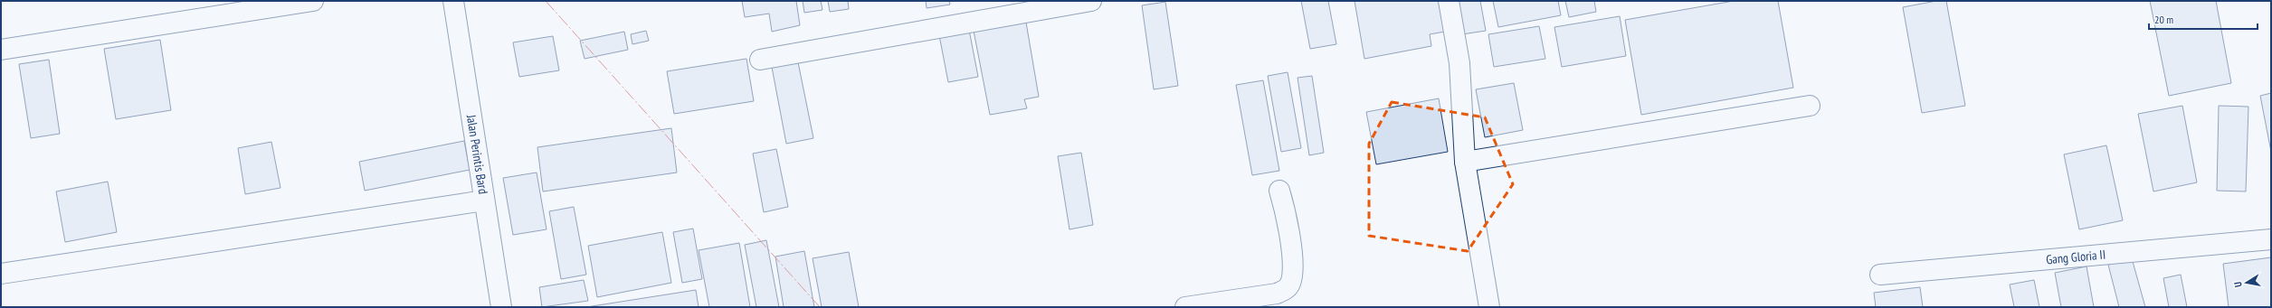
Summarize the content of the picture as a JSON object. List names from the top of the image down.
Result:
{
  "streets": {
    "street": ["Jalan Perintis Bard", "Gang Gloria II"]
  },
  "scale_bar": "20 m",
  "north": "left"
}
